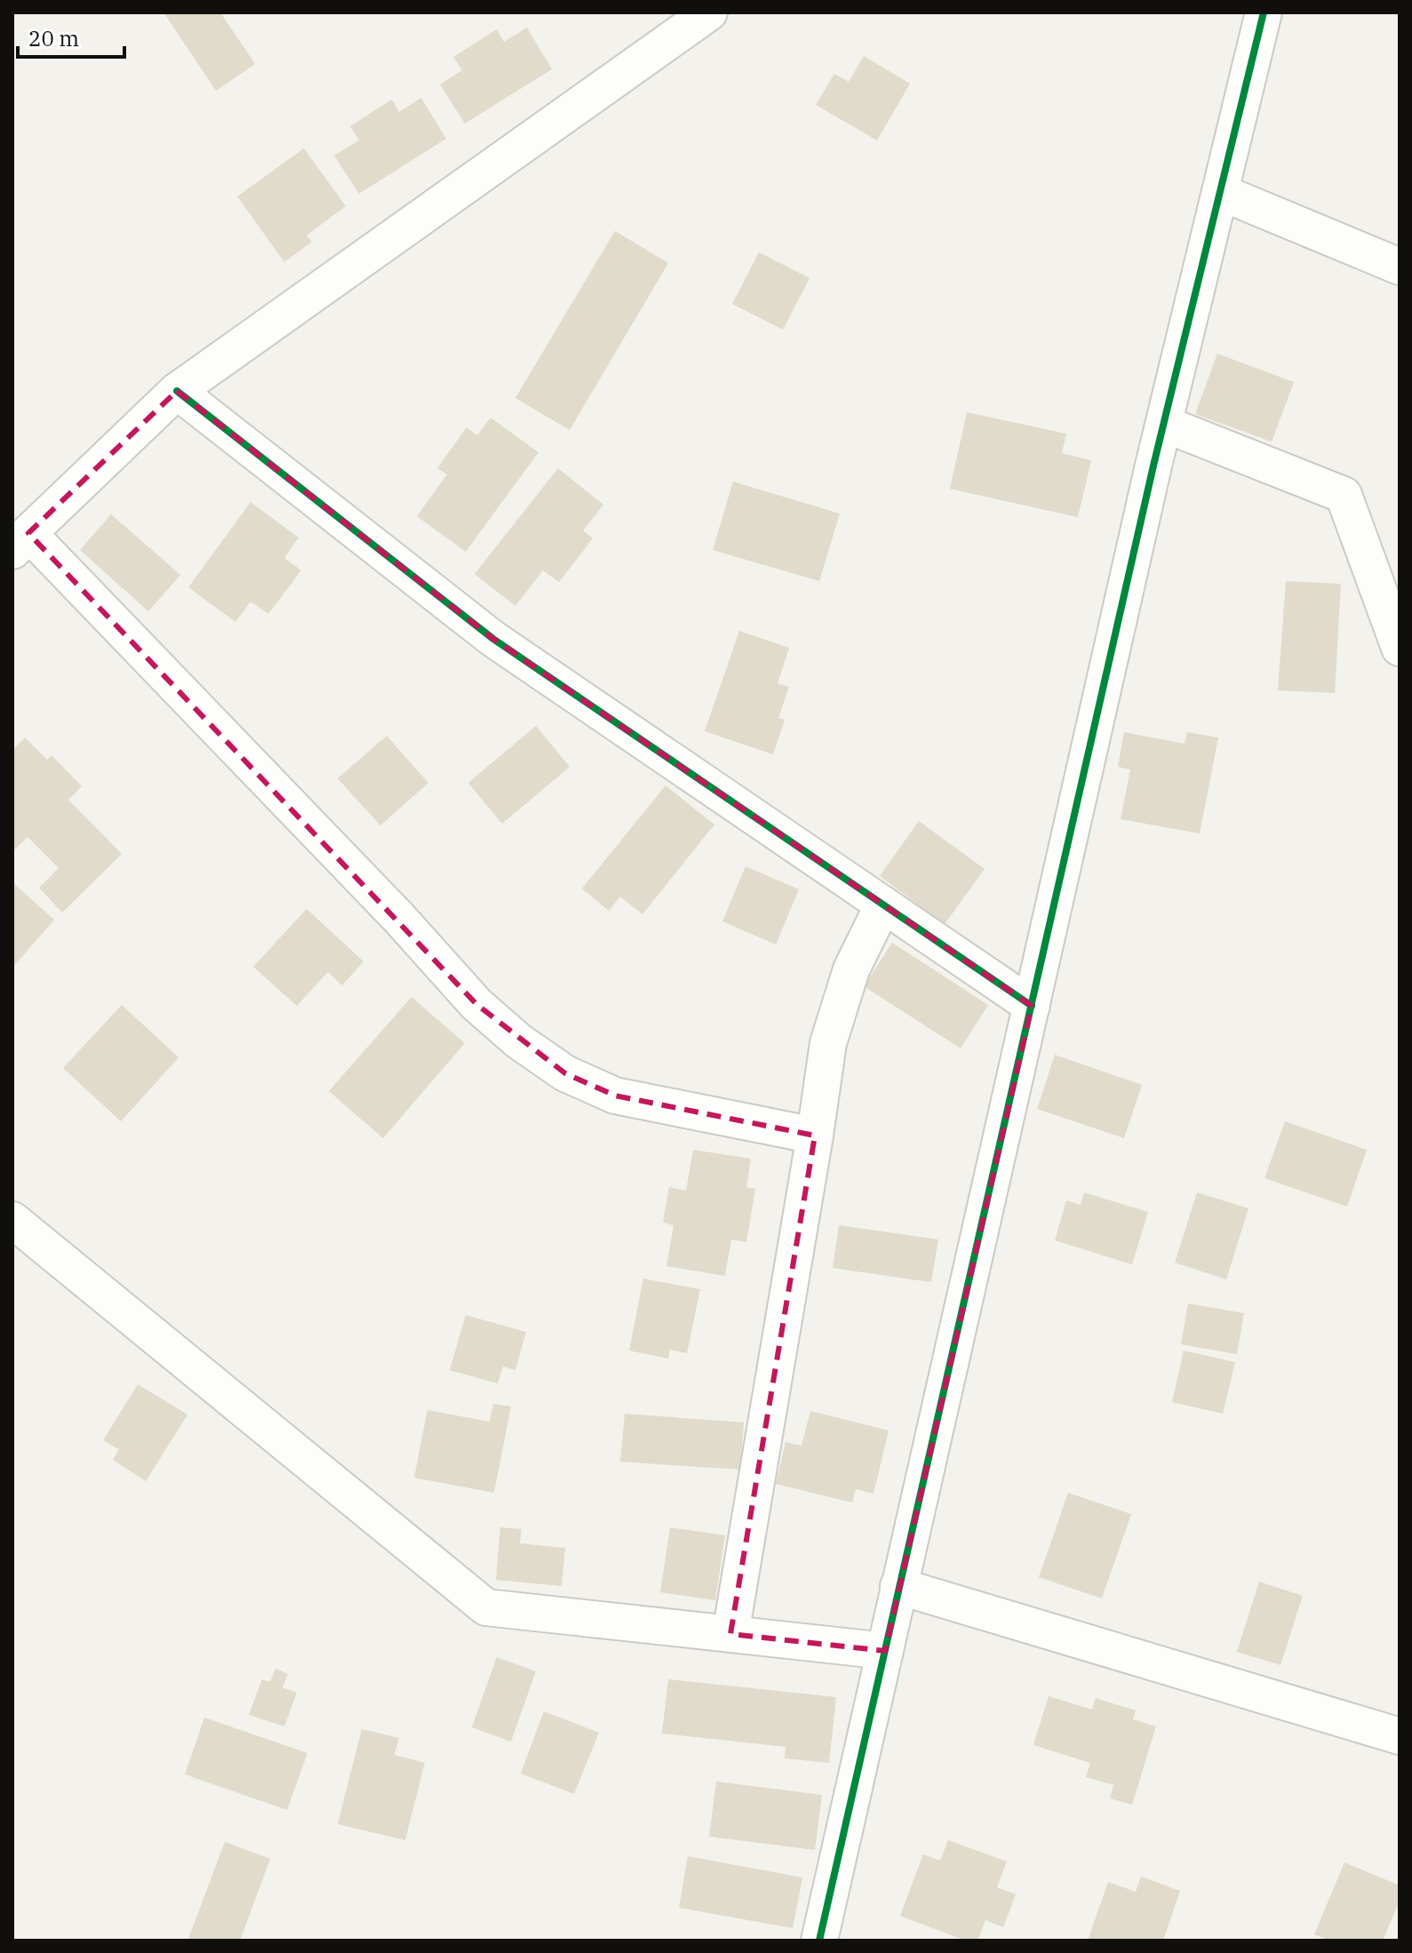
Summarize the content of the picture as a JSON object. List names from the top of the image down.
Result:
{
  "scale_bar": "20 m"
}
